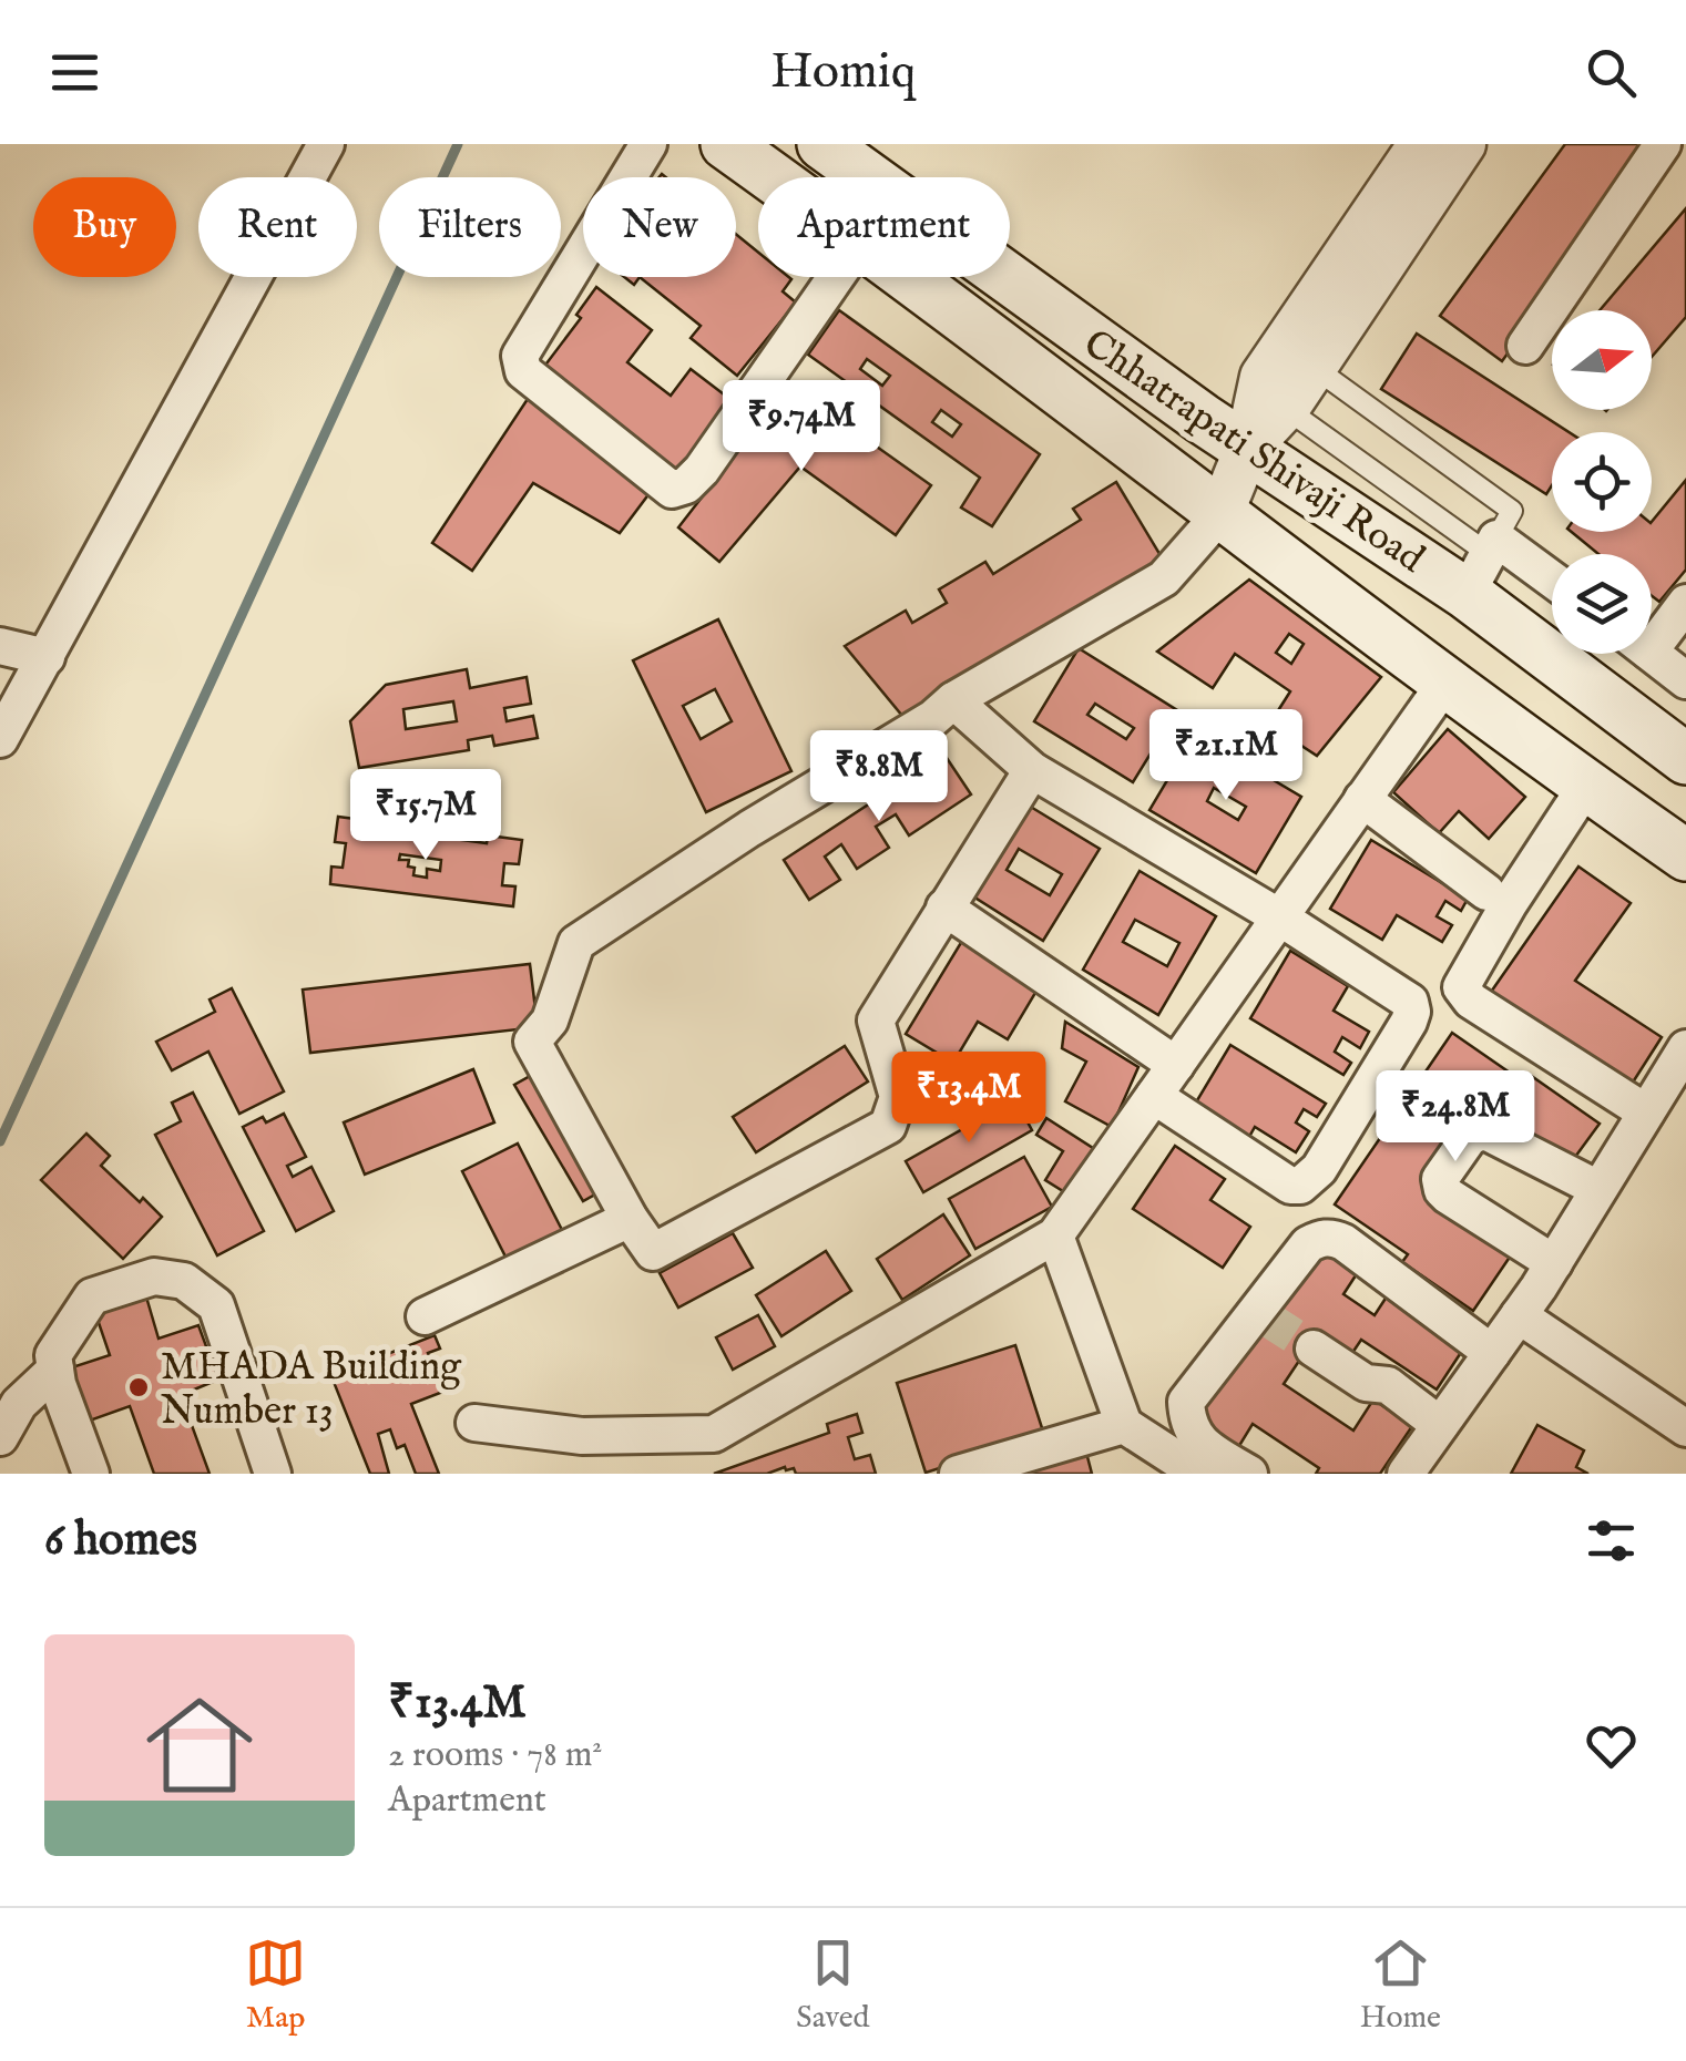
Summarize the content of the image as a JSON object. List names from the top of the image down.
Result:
{
  "streets": {
    "main road": ["Chhatrapati Shivaji Road"]
  },
  "places": ["MHADA Building Number 13"],
  "north": "right",
  "page": {
    "header": "Homiq",
    "chip": [
      "Buy",
      "Rent",
      "Filters",
      "New",
      "Apartment"
    ],
    "price": [
      "₹9.74M",
      "₹21.1M",
      "₹8.8M",
      "₹15.7M",
      "₹13.4M",
      "₹24.8M"
    ],
    "heading": "6 homes",
    "list": [
      {
        "name": "₹13.4M",
        "note": "2 rooms · 78 m² · Apartment"
      }
    ],
    "tabs": ["Map", "Saved", "Home"]
  }
}
